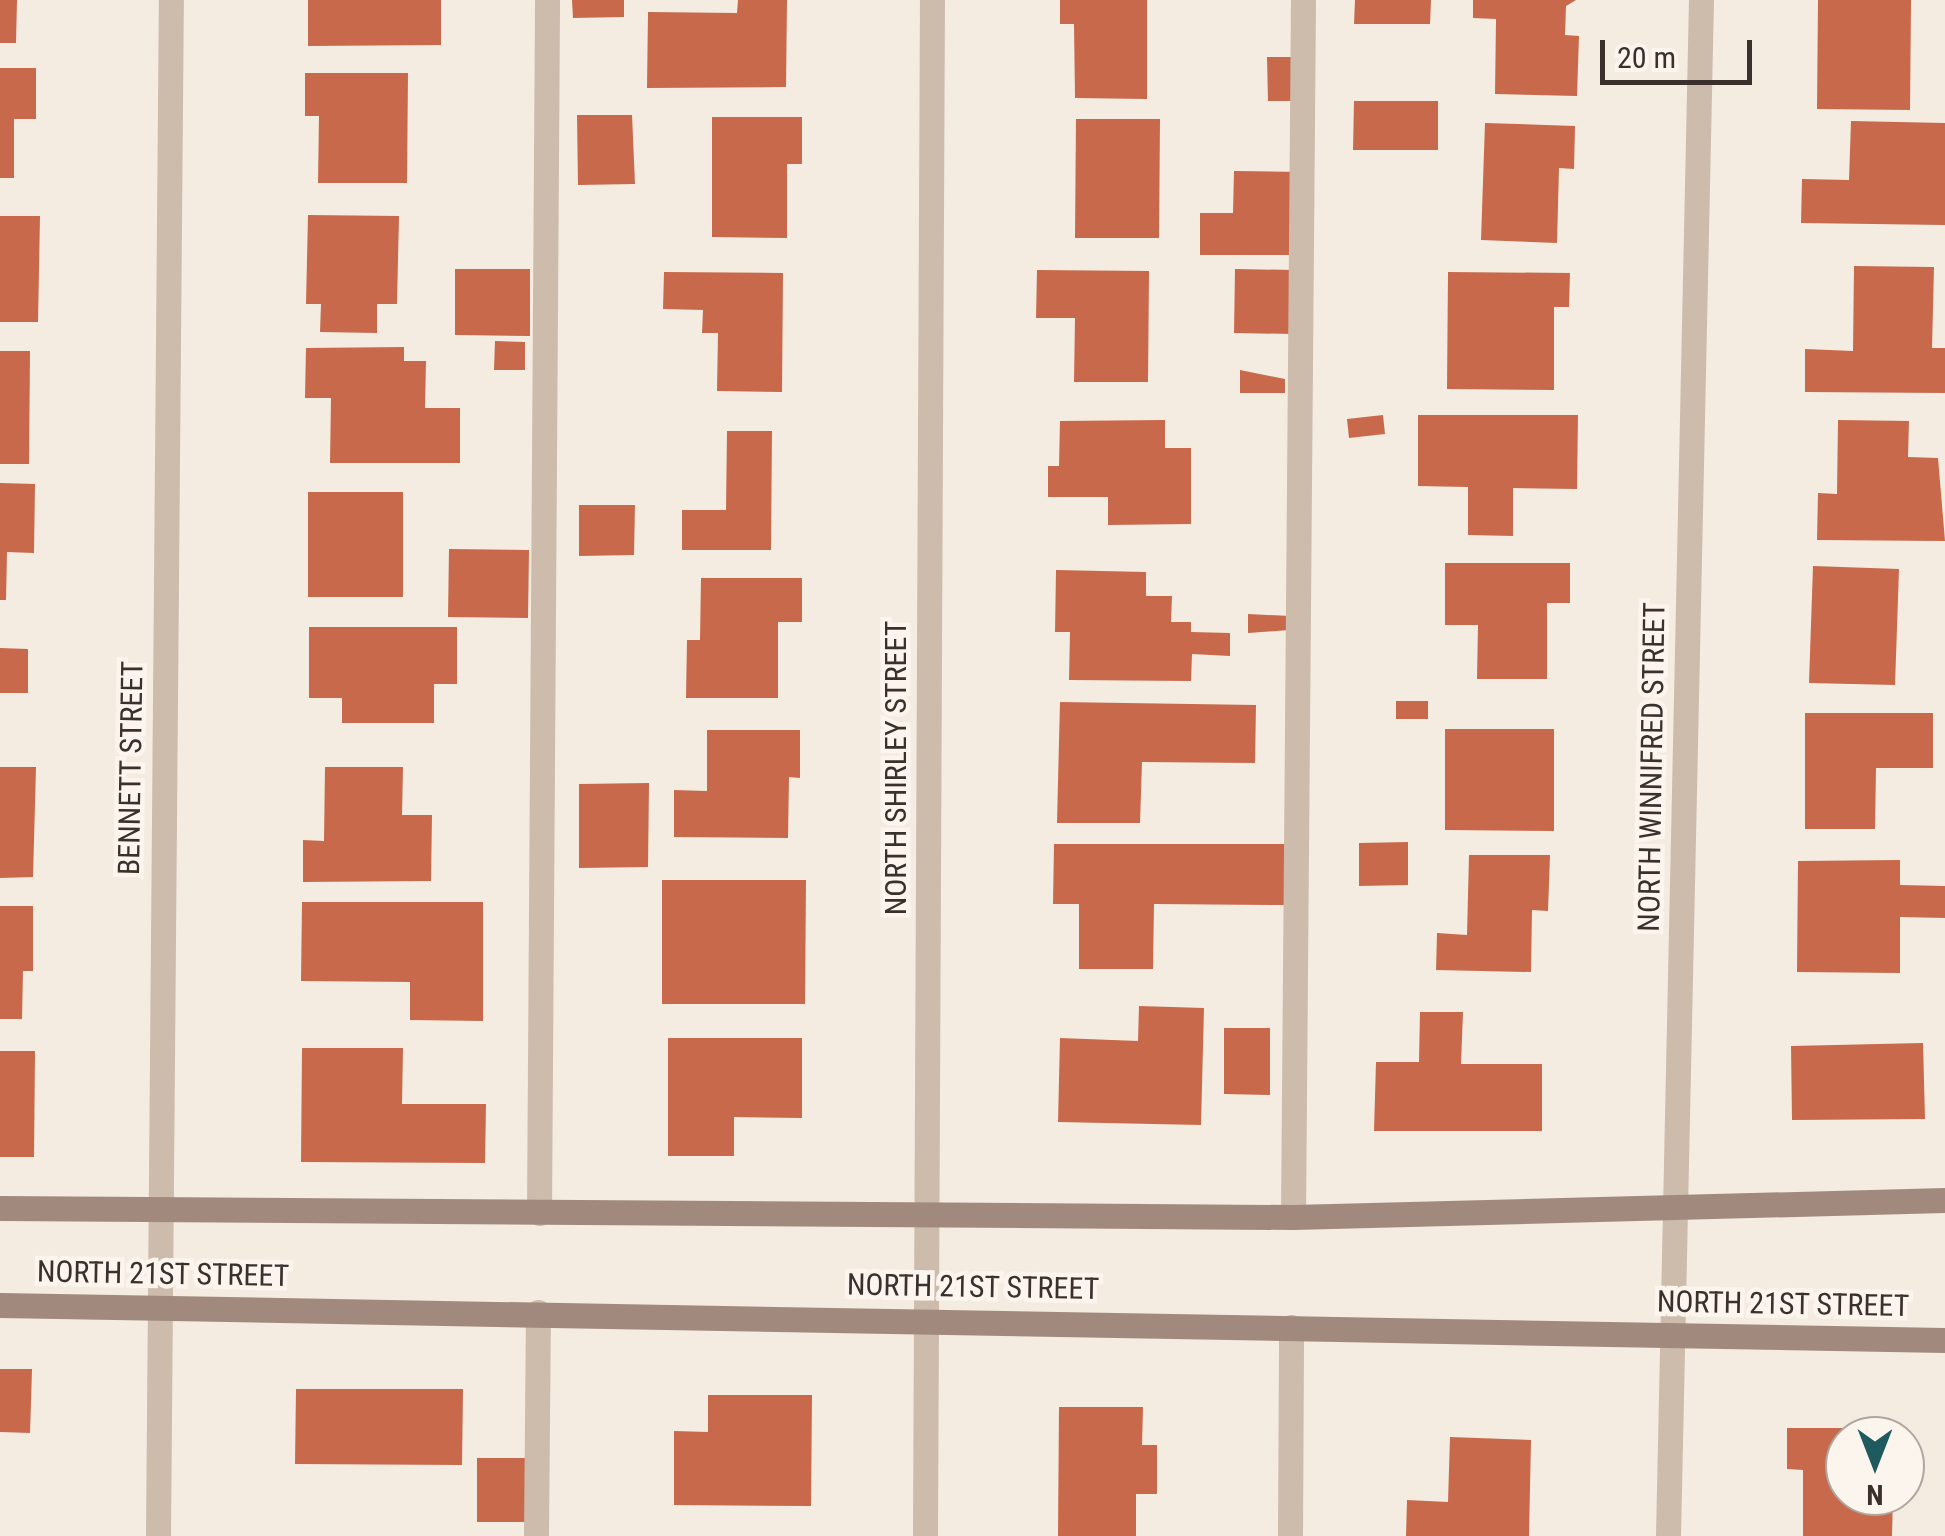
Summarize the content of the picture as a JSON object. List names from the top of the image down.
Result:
{
  "streets": {
    "main road": ["NORTH 21ST STREET"],
    "street": ["NORTH WINNIFRED STREET", "BENNETT STREET", "NORTH SHIRLEY STREET"]
  },
  "crossings": [
    ["NORTH WINNIFRED STREET", "NORTH 21ST STREET"],
    ["BENNETT STREET", "NORTH 21ST STREET"],
    ["NORTH SHIRLEY STREET", "NORTH 21ST STREET"]
  ],
  "scale_bar": "20 m",
  "north": "bottom"
}
